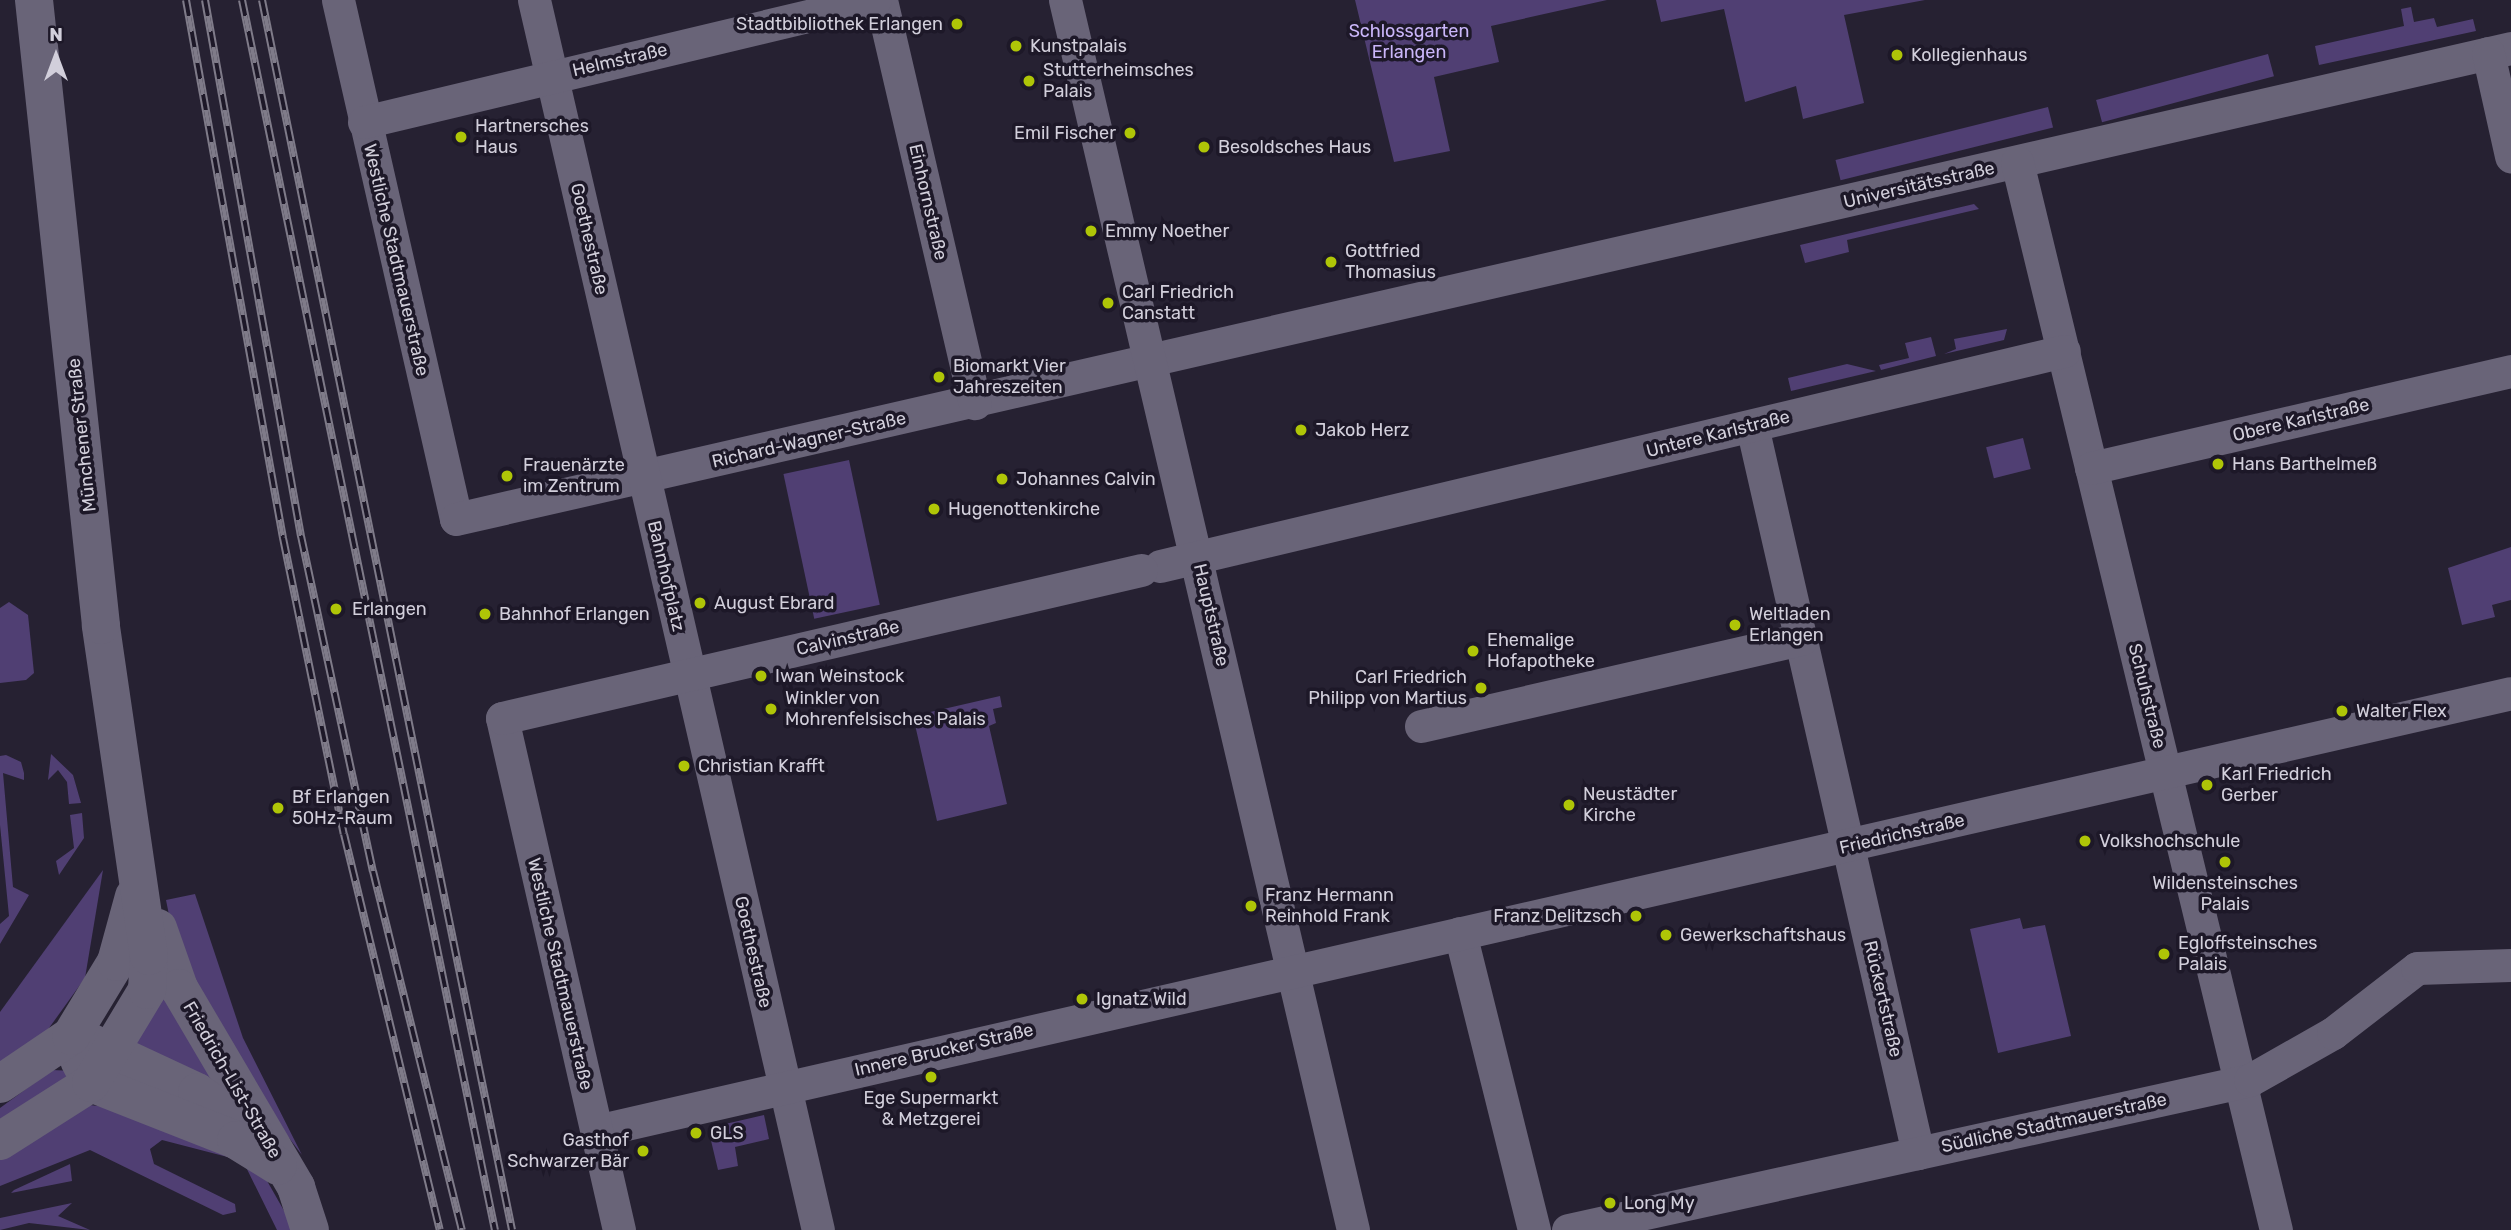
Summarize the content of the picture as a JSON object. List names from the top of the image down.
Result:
{
  "streets": {
    "main road": ["Münchener Straße", "Friedrich-List-Straße"],
    "street": [
      "Helmstraße",
      "Universitätsstraße",
      "Einhornstraße",
      "Goethestraße",
      "Westliche Stadtmauerstraße",
      "Obere Karlstraße",
      "Untere Karlstraße",
      "Richard-Wagner-Straße",
      "Bahnhofplatz",
      "Hauptstraße",
      "Calvinstraße",
      "Schuhstraße",
      "Friedrichstraße",
      "Rückertstraße",
      "Innere Brucker Straße",
      "Südliche Stadtmauerstraße"
    ]
  },
  "crossings": [
    ["Helmstraße", "Goethestraße"],
    ["Helmstraße", "Westliche Stadtmauerstraße"],
    ["Universitätsstraße", "Richard-Wagner-Straße"],
    ["Universitätsstraße", "Hauptstraße"],
    ["Universitätsstraße", "Schuhstraße"],
    ["Einhornstraße", "Richard-Wagner-Straße"],
    ["Goethestraße", "Westliche Stadtmauerstraße"],
    ["Goethestraße", "Richard-Wagner-Straße"],
    ["Goethestraße", "Bahnhofplatz"],
    ["Goethestraße", "Calvinstraße"],
    ["Goethestraße", "Innere Brucker Straße"],
    ["Westliche Stadtmauerstraße", "Richard-Wagner-Straße"],
    ["Westliche Stadtmauerstraße", "Bahnhofplatz"],
    ["Westliche Stadtmauerstraße", "Calvinstraße"],
    ["Westliche Stadtmauerstraße", "Innere Brucker Straße"],
    ["Obere Karlstraße", "Schuhstraße"],
    ["Untere Karlstraße", "Hauptstraße"],
    ["Untere Karlstraße", "Calvinstraße"],
    ["Untere Karlstraße", "Schuhstraße"],
    ["Untere Karlstraße", "Rückertstraße"],
    ["Münchener Straße", "Friedrich-List-Straße"],
    ["Richard-Wagner-Straße", "Bahnhofplatz"],
    ["Richard-Wagner-Straße", "Hauptstraße"],
    ["Bahnhofplatz", "Calvinstraße"],
    ["Hauptstraße", "Calvinstraße"],
    ["Hauptstraße", "Friedrichstraße"],
    ["Hauptstraße", "Innere Brucker Straße"],
    ["Schuhstraße", "Friedrichstraße"],
    ["Schuhstraße", "Südliche Stadtmauerstraße"],
    ["Friedrichstraße", "Rückertstraße"],
    ["Friedrichstraße", "Innere Brucker Straße"],
    ["Rückertstraße", "Südliche Stadtmauerstraße"]
  ],
  "parks": ["Schlossgarten Erlangen"],
  "places": [
    "Stadtbibliothek Erlangen",
    "Kunstpalais",
    "Kollegienhaus",
    "Stutterheimsches Palais",
    "Emil Fischer",
    "Hartnersches Haus",
    "Besoldsches Haus",
    "Emmy Noether",
    "Gottfried Thomasius",
    "Carl Friedrich Canstatt",
    "Biomarkt Vier Jahreszeiten",
    "Jakob Herz",
    "Hans Barthelmeß",
    "Frauenärzte im Zentrum",
    "Johannes Calvin",
    "Hugenottenkirche",
    "August Ebrard",
    "Erlangen",
    "Bahnhof Erlangen",
    "Weltladen Erlangen",
    "Ehemalige Hofapotheke",
    "Iwan Weinstock",
    "Carl Friedrich Philipp von Martius",
    "Winkler von Mohrenfelsisches Palais",
    "Walter Flex",
    "Christian Krafft",
    "Karl Friedrich Gerber",
    "Neustädter Kirche",
    "Bf Erlangen 50Hz-Raum",
    "Volkshochschule",
    "Wildensteinsches Palais",
    "Franz Hermann Reinhold Frank",
    "Franz Delitzsch",
    "Gewerkschaftshaus",
    "Egloffsteinsches Palais",
    "Ignatz Wild",
    "Ege Supermarkt & Metzgerei",
    "GLS",
    "Gasthof Schwarzer Bär",
    "Long My"
  ],
  "north": "top"
}
